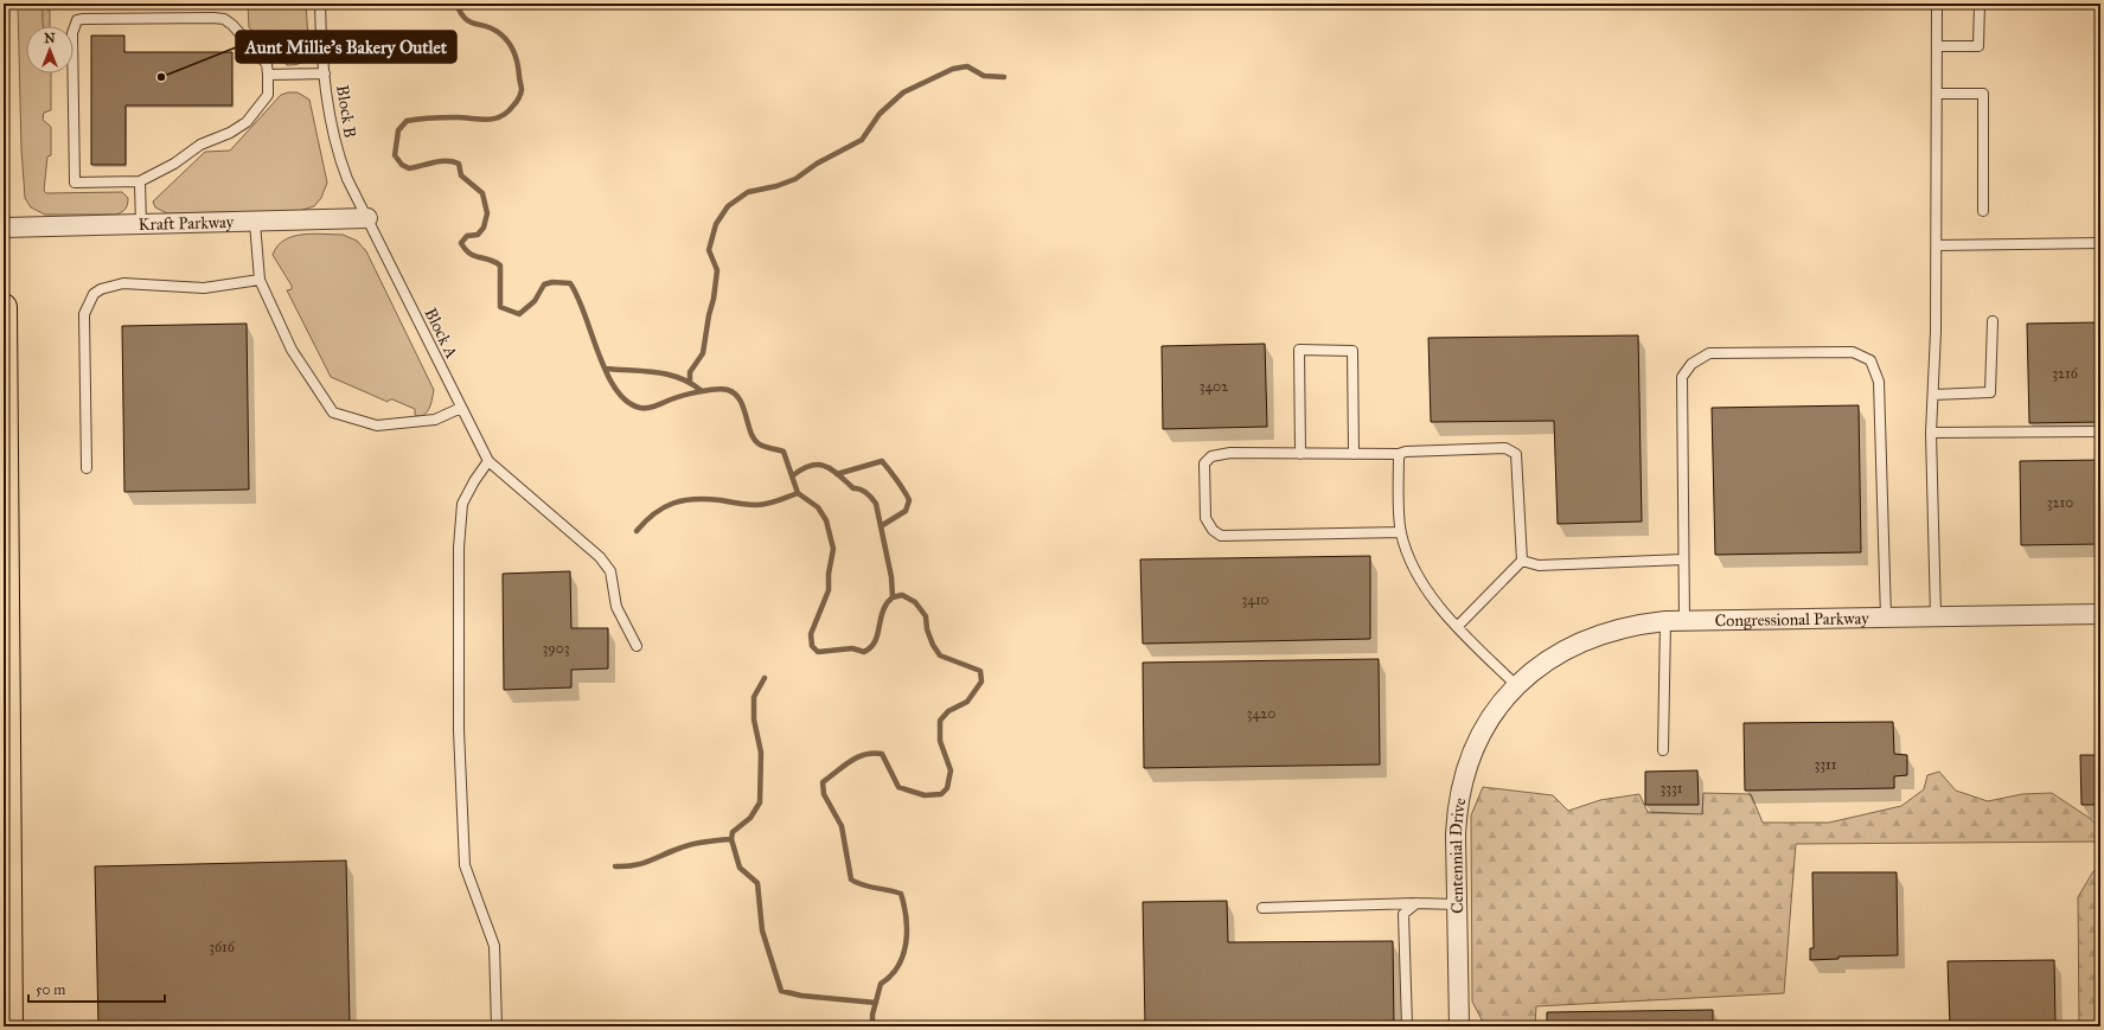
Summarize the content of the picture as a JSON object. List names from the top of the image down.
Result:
{
  "streets": {
    "street": ["Kraft Parkway", "Congressional Parkway", "Centennial Drive"],
    "lane": ["Block B", "Block A"]
  },
  "crossings": [
    ["Block B", "Kraft Parkway"],
    ["Block B", "Block A"],
    ["Kraft Parkway", "Block A"],
    ["Congressional Parkway", "Centennial Drive"]
  ],
  "places": ["Aunt Millie's Bakery Outlet"],
  "house_numbers": [
    "3216",
    "3402",
    "3210",
    "3410",
    "3903",
    "3420",
    "3311",
    "3331",
    "3616"
  ],
  "scale_bar": "50 m",
  "north": "top"
}
